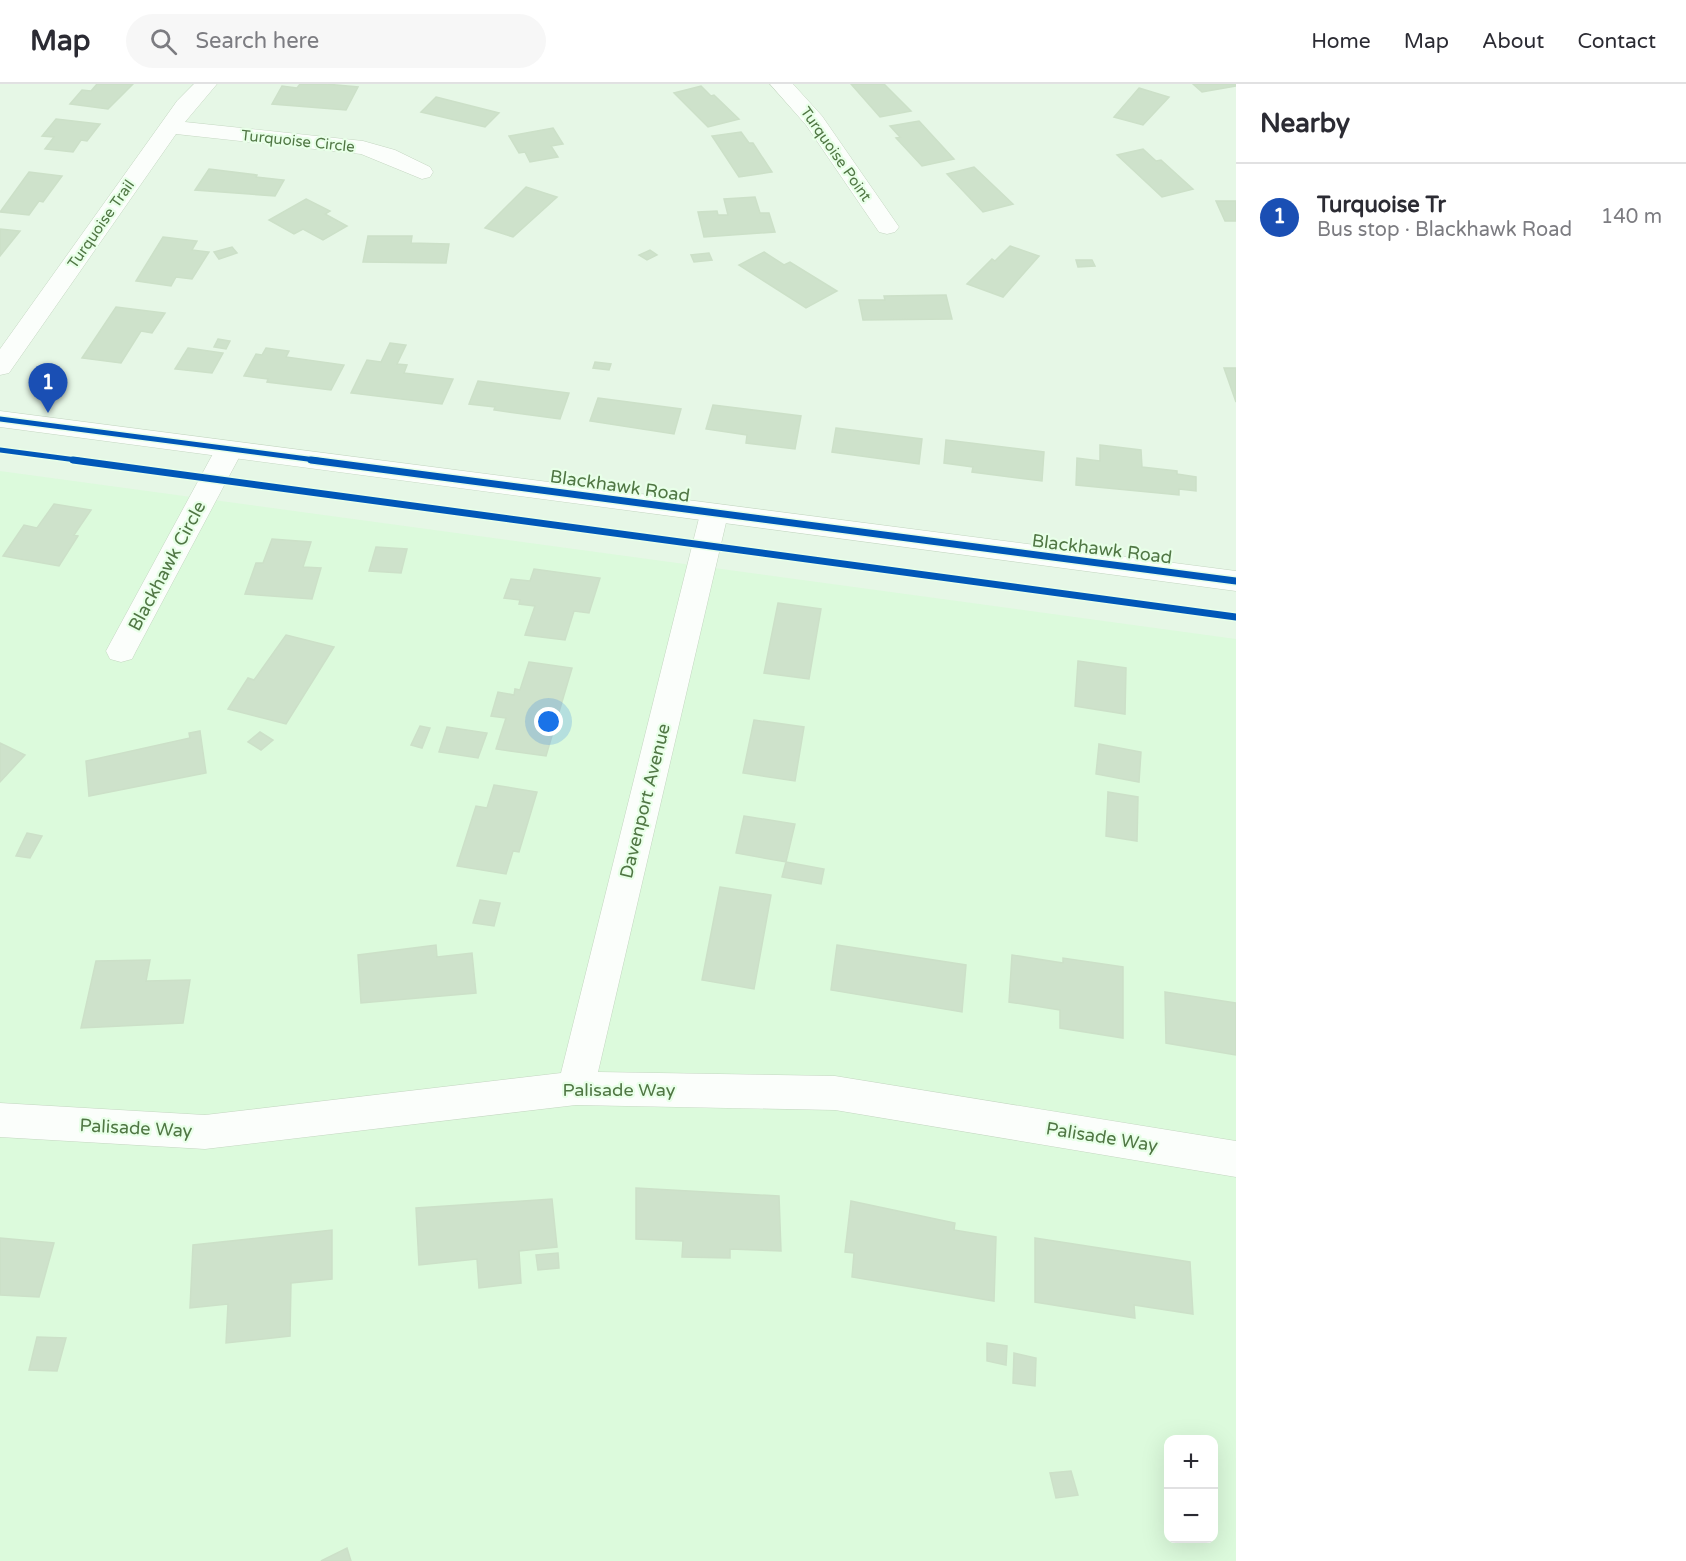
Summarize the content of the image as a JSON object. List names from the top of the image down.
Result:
{
  "streets": {
    "street": [
      "Turquoise Circle",
      "Turquoise Point",
      "Turquoise Trail",
      "Blackhawk Road",
      "Blackhawk Circle",
      "Davenport Avenue",
      "Palisade Way"
    ]
  },
  "crossings": [
    ["Turquoise Circle", "Turquoise Trail"],
    ["Blackhawk Road", "Blackhawk Circle"],
    ["Blackhawk Road", "Davenport Avenue"],
    ["Davenport Avenue", "Palisade Way"]
  ],
  "page": {
    "header": "Map",
    "search": "Search here",
    "nav": [
      "Home",
      "Map",
      "About",
      "Contact"
    ],
    "heading": "Nearby",
    "list": [
      {
        "mark": "1",
        "name": "Turquoise Tr",
        "note": "Bus stop · Blackhawk Road",
        "value": "140 m"
      }
    ],
    "pins": "1",
    "map_buttons": ["+", "−"]
  }
}
